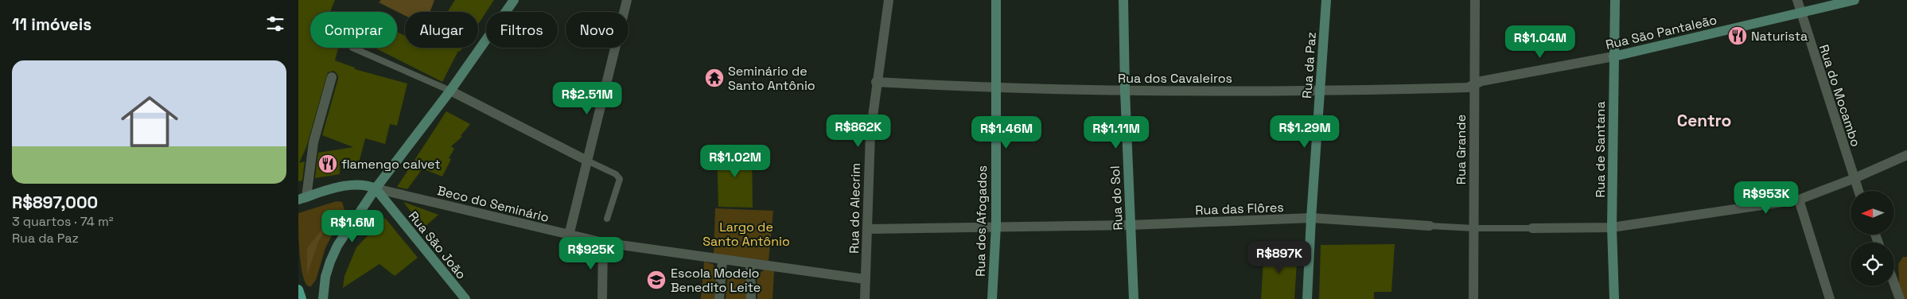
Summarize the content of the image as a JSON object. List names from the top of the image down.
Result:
{
  "streets": {
    "street": [
      "Rua São Pantaleão",
      "Rua da Paz",
      "Rua dos Cavaleiros",
      "Rua do Mocambo",
      "Rua Grande",
      "Rua de Santana",
      "Rua do Sol",
      "Beco do Seminário",
      "Rua do Alecrim",
      "Rua das Flôres",
      "Rua dos Afogados",
      "Rua São João"
    ]
  },
  "crossings": [
    ["Rua São Pantaleão", "Rua dos Cavaleiros"],
    ["Rua São Pantaleão", "Rua do Mocambo"],
    ["Rua São Pantaleão", "Rua Grande"],
    ["Rua São Pantaleão", "Rua de Santana"],
    ["Rua da Paz", "Rua dos Cavaleiros"],
    ["Rua da Paz", "Rua das Flôres"],
    ["Rua dos Cavaleiros", "Rua Grande"],
    ["Rua dos Cavaleiros", "Rua do Sol"],
    ["Rua dos Cavaleiros", "Rua do Alecrim"],
    ["Rua dos Cavaleiros", "Rua dos Afogados"],
    ["Rua do Mocambo", "Rua das Flôres"],
    ["Rua Grande", "Rua das Flôres"],
    ["Rua de Santana", "Rua das Flôres"],
    ["Rua do Sol", "Rua das Flôres"],
    ["Beco do Seminário", "Rua do Alecrim"],
    ["Beco do Seminário", "Rua São João"],
    ["Rua do Alecrim", "Rua das Flôres"],
    ["Rua das Flôres", "Rua dos Afogados"]
  ],
  "districts": ["Centro"],
  "parks": ["Largo de Santo Antônio"],
  "places": {
    "restaurant": ["Naturista", "flamengo calvet"],
    "temple": ["Seminário de Santo Antônio"],
    "school or university": ["Escola Modelo Benedito Leite"]
  },
  "north": "left",
  "page": {
    "heading": "11 imóveis",
    "chip": [
      "Comprar",
      "Alugar",
      "Filtros",
      "Novo"
    ],
    "price": [
      "R$1.04M",
      "R$2.51M",
      "R$862K",
      "R$1.29M",
      "R$1.46M",
      "R$1.11M",
      "R$1.02M",
      "R$953K",
      "R$1.6M",
      "R$925K",
      "R$897K"
    ],
    "list": [
      {
        "name": "R$897,000",
        "note": "3 quartos · 74 m² · Rua da Paz"
      }
    ]
  }
}
